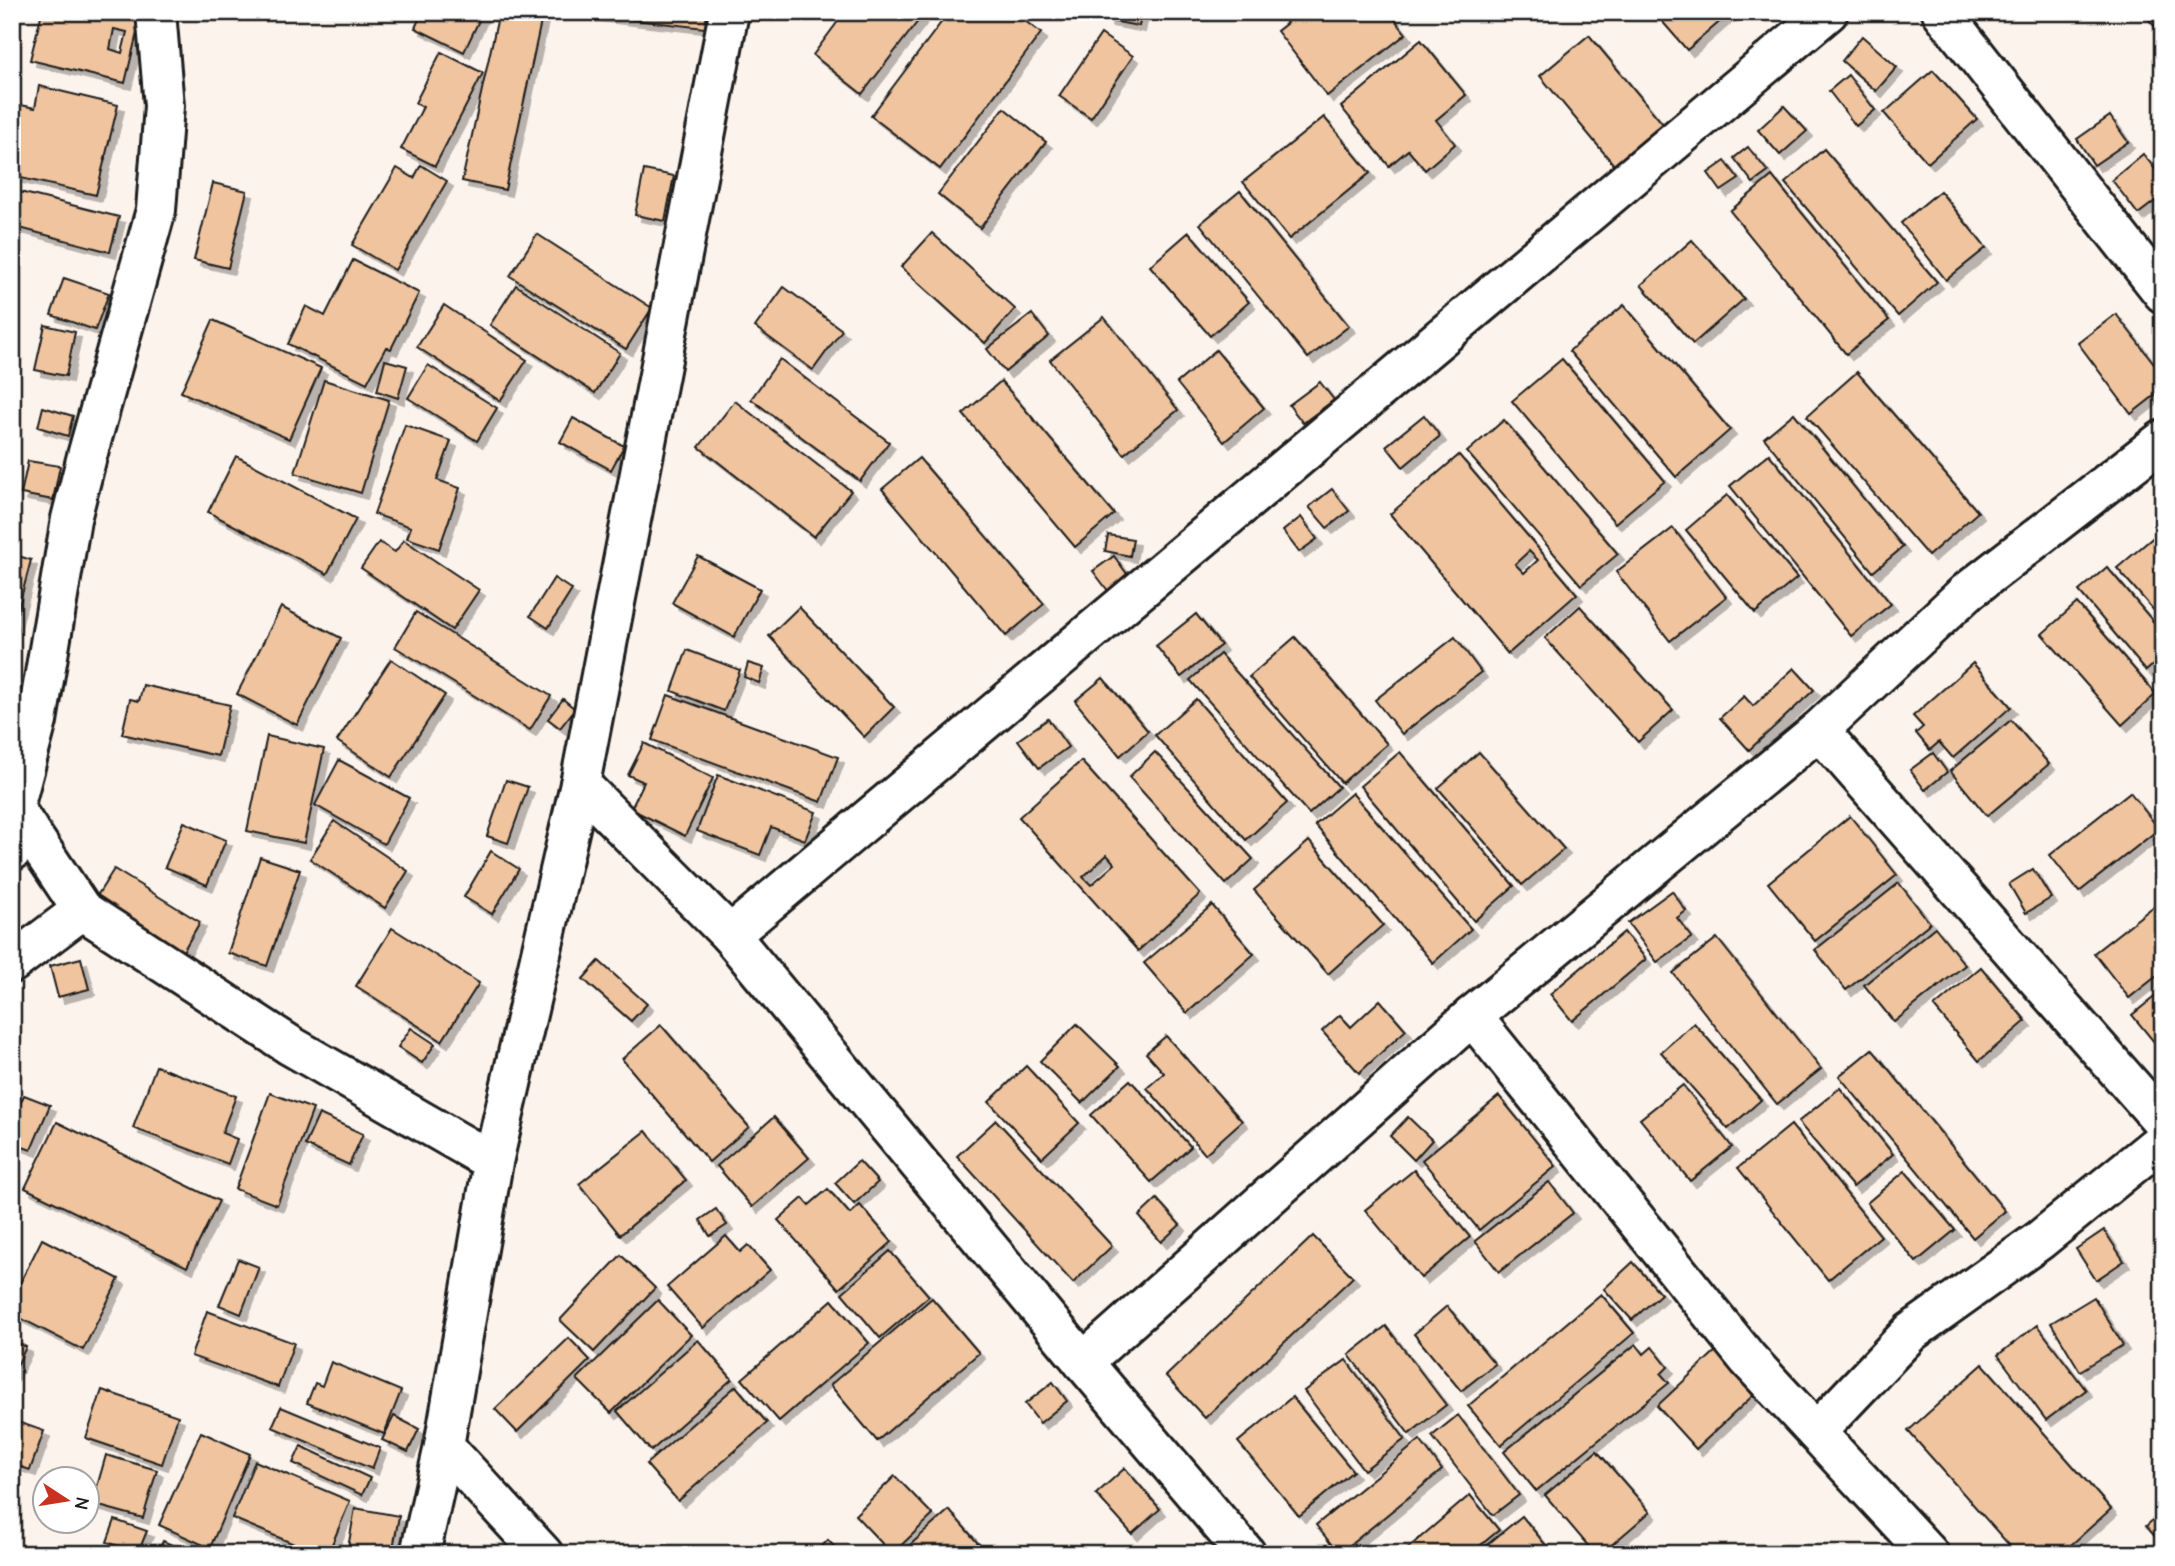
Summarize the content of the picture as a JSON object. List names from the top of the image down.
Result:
{
  "north": "right"
}
